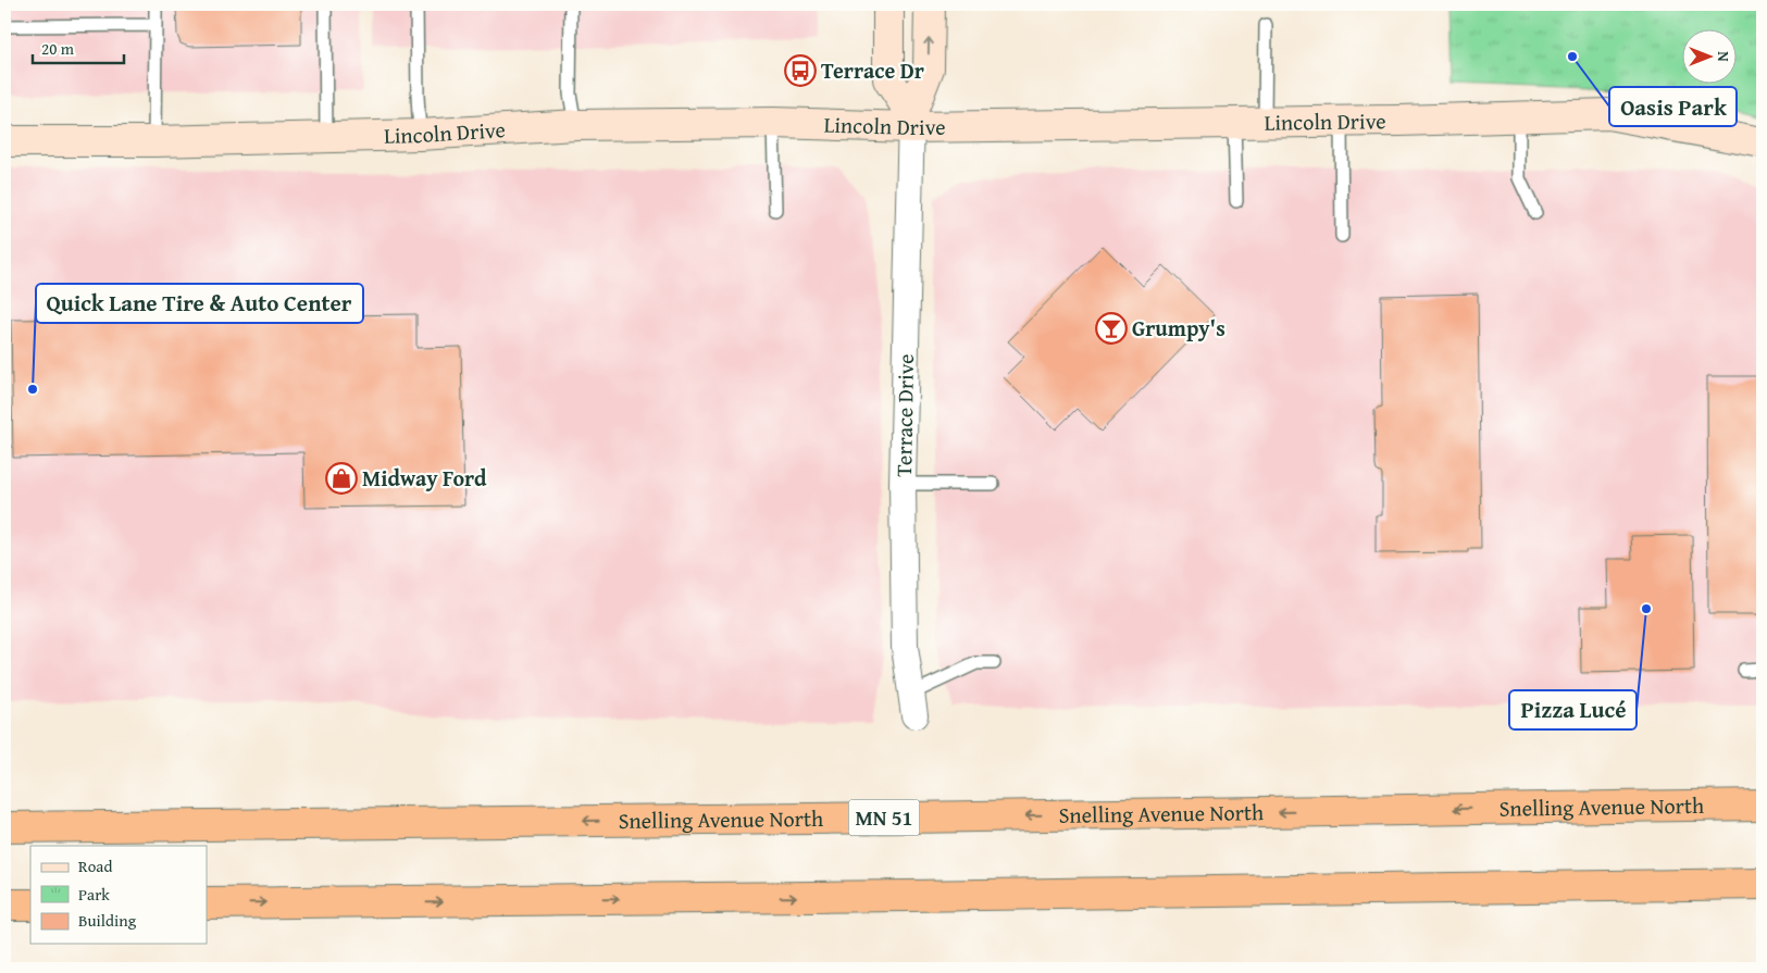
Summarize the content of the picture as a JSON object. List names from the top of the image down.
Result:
{
  "streets": {
    "highway": ["Snelling Avenue North", "MN 51"],
    "street": ["Lincoln Drive", "Terrace Drive"]
  },
  "crossings": [
    ["Lincoln Drive", "Terrace Drive"]
  ],
  "places": {
    "other": ["Oasis Park", "Quick Lane Tire & Auto Center", "Pizza Lucé"],
    "bus stop": ["Terrace Dr"],
    "bar": ["Grumpy's"],
    "shop": ["Midway Ford"]
  },
  "legend": ["Road", "Park", "Building"],
  "scale_bar": "20 m",
  "north": "right"
}
